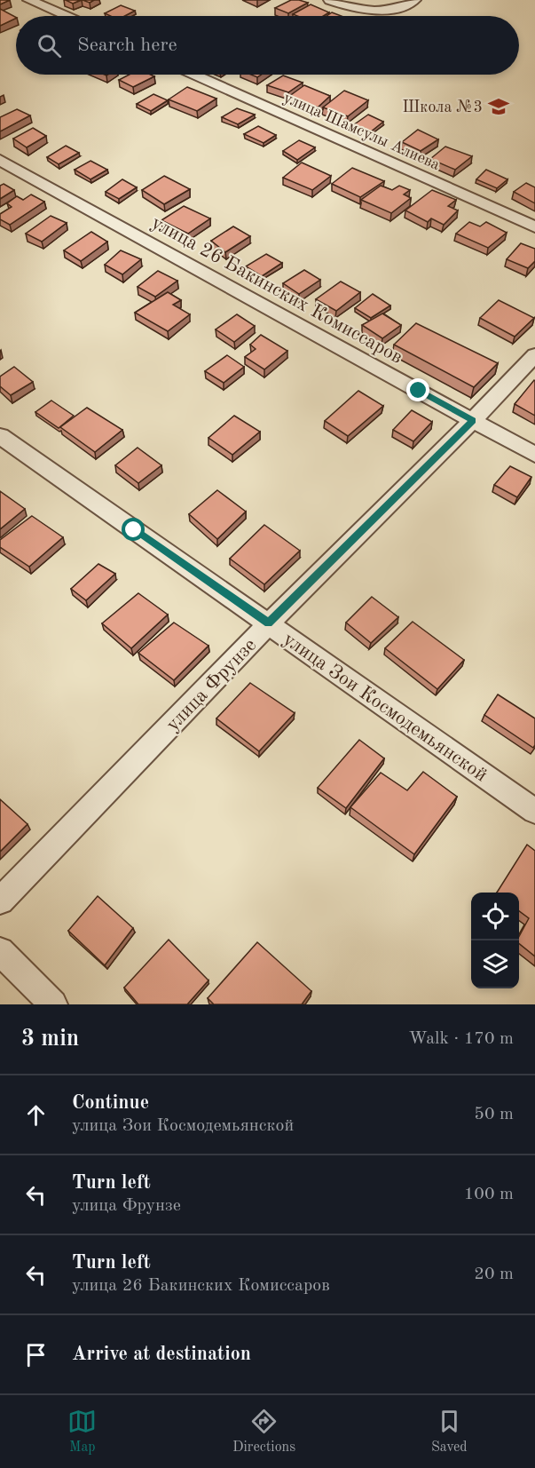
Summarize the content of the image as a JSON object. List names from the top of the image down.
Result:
{
  "streets": {
    "street": [
      "улица Шамсулы Алиева",
      "улица 26 Бакинских Комиссаров",
      "улица Фрунзе",
      "улица Зои Космодемьянской"
    ]
  },
  "crossings": [
    ["улица 26 Бакинских Комиссаров", "улица Фрунзе"],
    ["улица Фрунзе", "улица Зои Космодемьянской"]
  ],
  "places": {
    "school or university": ["Школа №3"]
  },
  "page": {
    "search": "Search here",
    "heading": ["3 min", "Walk · 170 m"],
    "list": [
      ["Continue", "улица Зои Космодемьянской", "50 m"],
      ["Turn left", "улица Фрунзе", "100 m"],
      ["Turn left", "улица 26 Бакинских Комиссаров", "20 m"],
      "Arrive at destination"
    ],
    "nav": ["Map", "Directions", "Saved"]
  }
}
